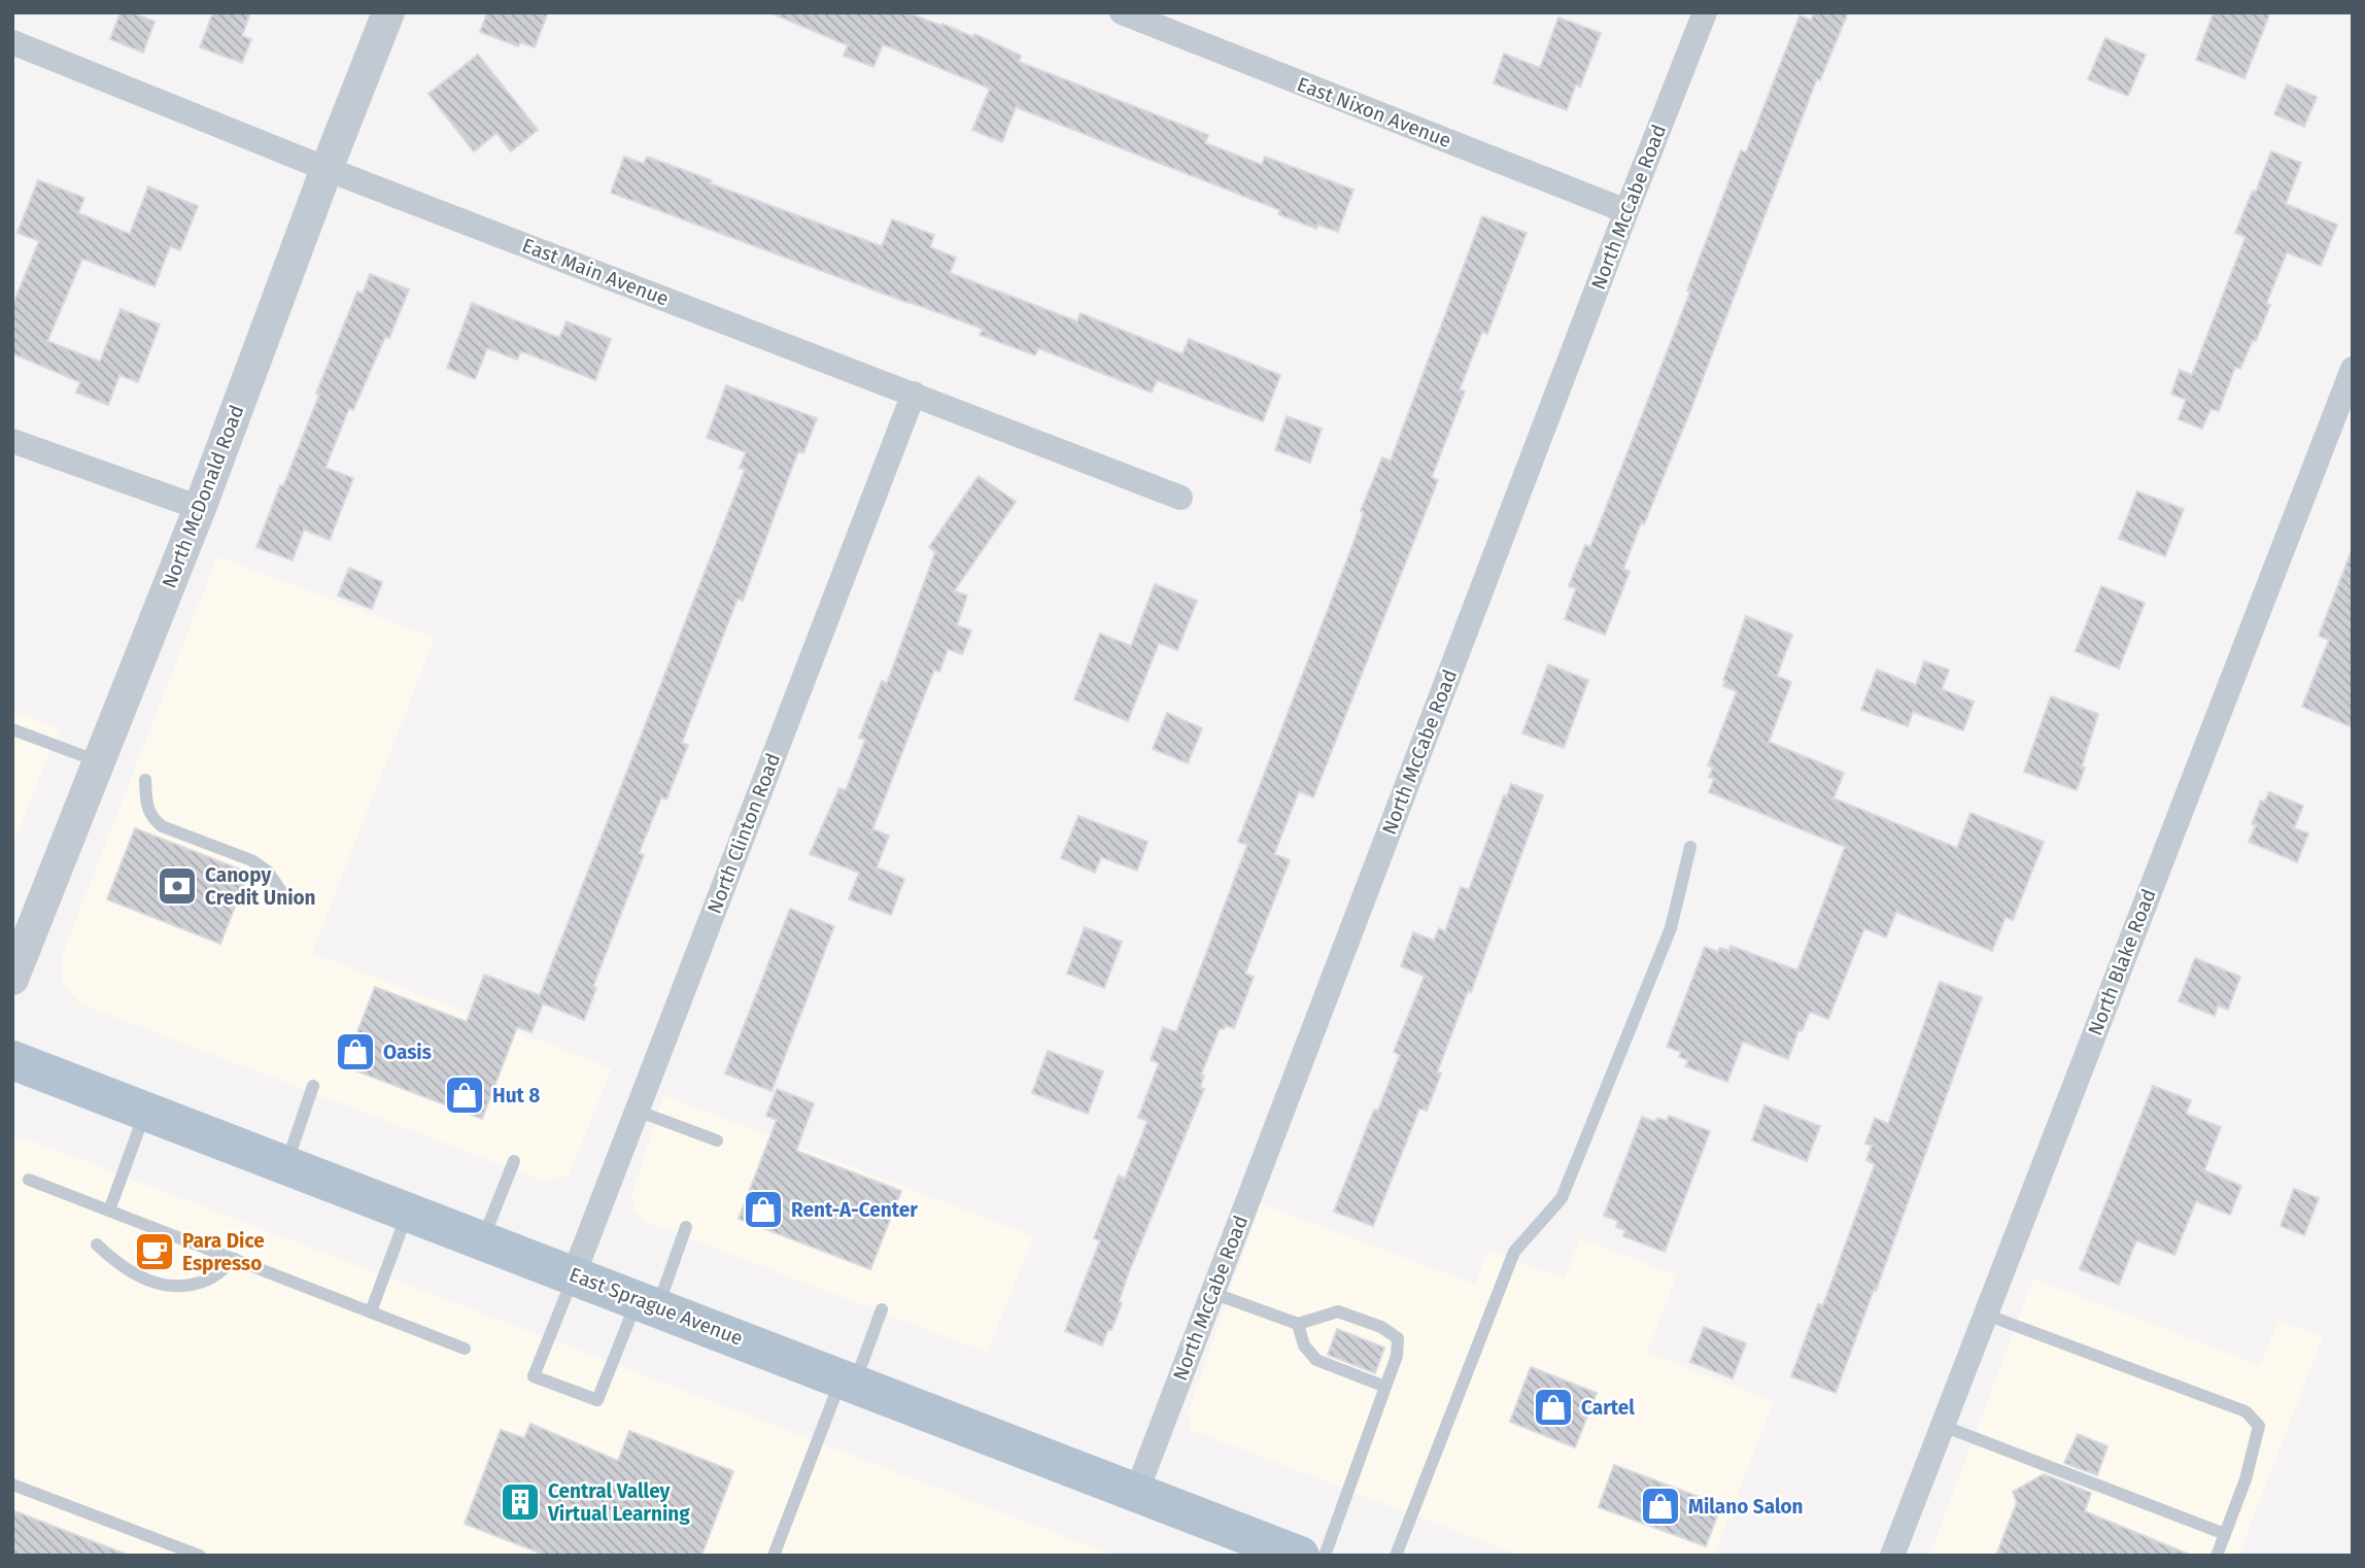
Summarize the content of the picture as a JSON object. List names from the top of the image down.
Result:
{
  "streets": {
    "main road": ["East Sprague Avenue"],
    "street": [
      "East Nixon Avenue",
      "North McCabe Road",
      "East Main Avenue",
      "North McDonald Road",
      "North Clinton Road",
      "North Blake Road"
    ]
  },
  "crossings": [
    ["East Nixon Avenue", "North McCabe Road"],
    ["North McCabe Road", "East Sprague Avenue"],
    ["East Main Avenue", "North McDonald Road"],
    ["East Main Avenue", "North Clinton Road"],
    ["North Clinton Road", "East Sprague Avenue"]
  ],
  "places": {
    "bank": ["Canopy Credit Union"],
    "shop": [
      "Oasis",
      "Hut 8",
      "Rent-A-Center",
      "Cartel",
      "Milano Salon"
    ],
    "cafe": ["Para Dice Espresso"],
    "building": ["Central Valley Virtual Learning"]
  }
}
